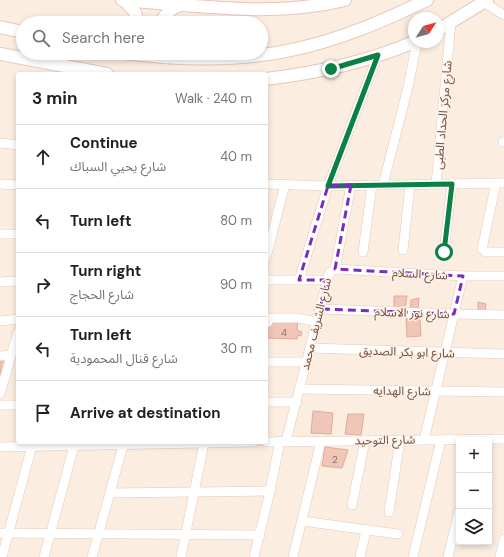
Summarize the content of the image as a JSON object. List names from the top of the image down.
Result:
{
  "streets": {
    "street": [
      "شارع مركز الحداد الطبى",
      "شارع السلام",
      "شارع نور الاسلام",
      "شارع الشريف محمد",
      "شارع ابو بكر الصديق",
      "شارع الهدايه",
      "شارع التوحيد"
    ]
  },
  "crossings": [
    ["شارع السلام", "شارع الشريف محمد"],
    ["شارع نور الاسلام", "شارع الشريف محمد"],
    ["شارع الشريف محمد", "شارع ابو بكر الصديق"],
    ["شارع الشريف محمد", "شارع الهدايه"],
    ["شارع الشريف محمد", "شارع التوحيد"]
  ],
  "house_numbers": ["4", "2"],
  "north": "top right",
  "page": {
    "search": "Search here",
    "heading": ["3 min", "Walk · 240 m"],
    "list": [
      ["Continue", "شارع يحيي السباك", "40 m"],
      ["Turn left", "80 m"],
      ["Turn right", "شارع الحجاج", "90 m"],
      ["Turn left", "شارع قنال المحمودية", "30 m"],
      "Arrive at destination"
    ],
    "map_buttons": ["+", "−"]
  }
}
